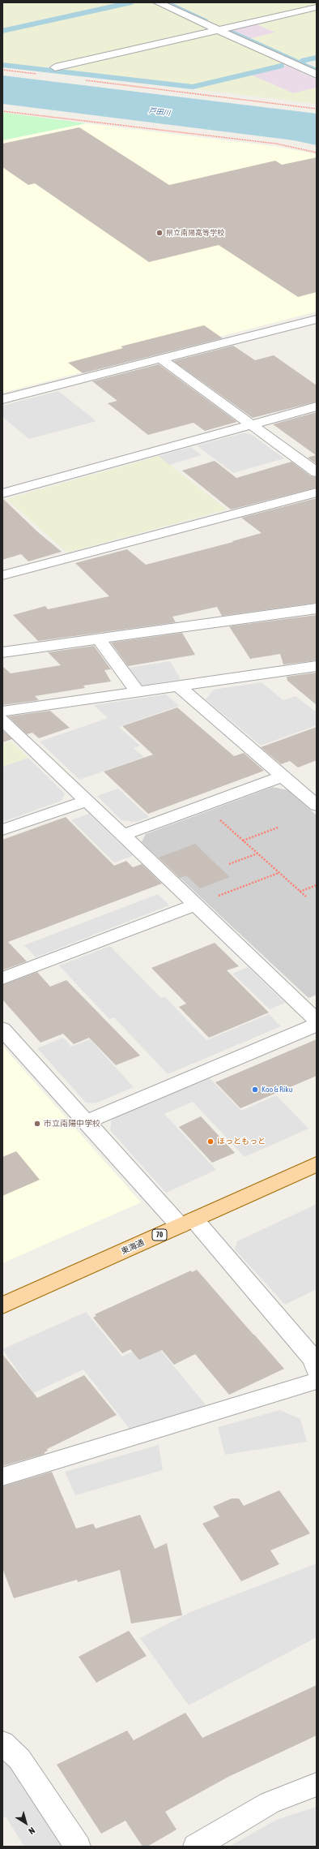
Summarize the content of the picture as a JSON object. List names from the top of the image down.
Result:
{
  "streets": {
    "main road": ["70", "東海通"]
  },
  "water": ["戸田川"],
  "places": [
    "県立南陽高等学校",
    "Koo & Riku",
    "市立南陽中学校",
    "ほっともっと"
  ],
  "north": "bottom right"
}
